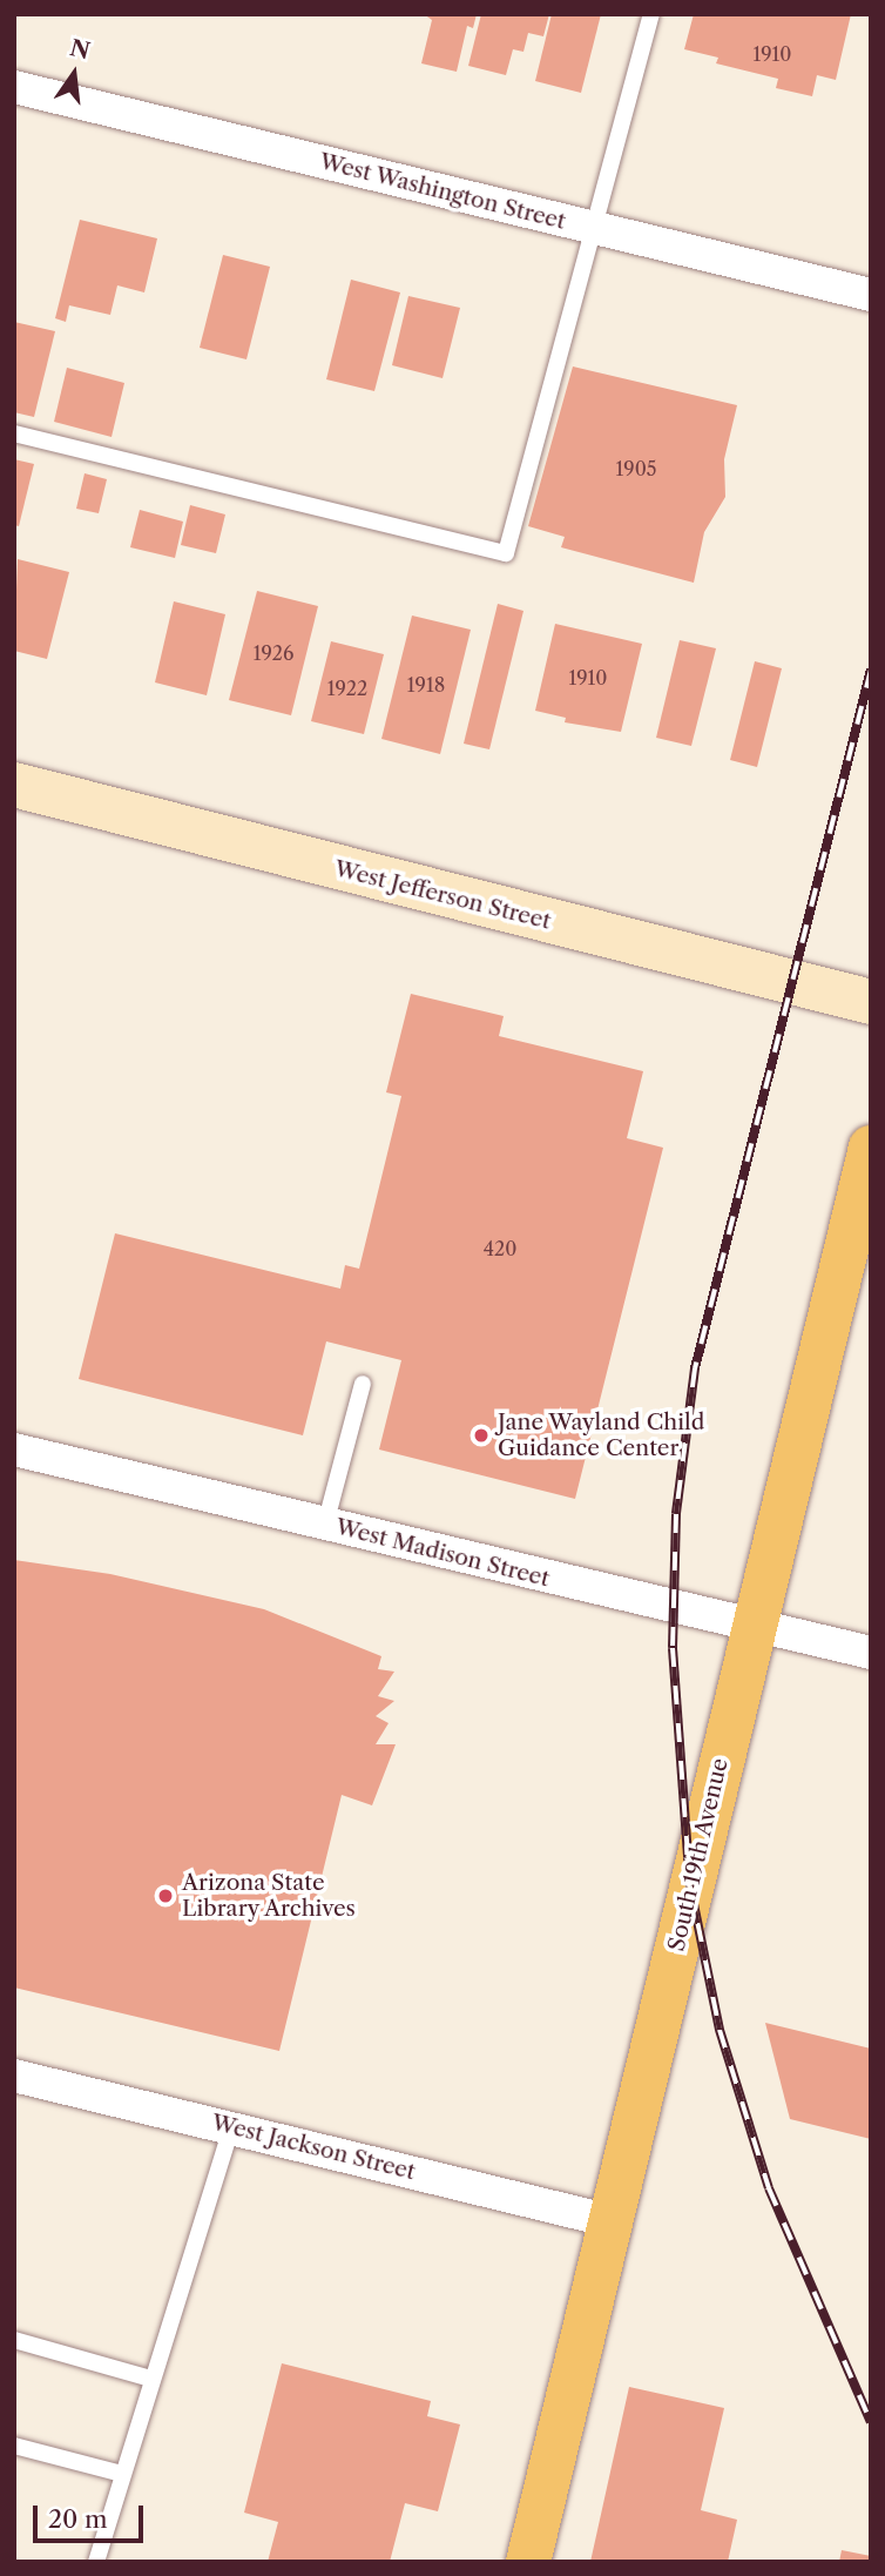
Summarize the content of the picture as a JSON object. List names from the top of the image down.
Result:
{
  "streets": {
    "main road": ["South 19th Avenue"],
    "street": [
      "West Washington Street",
      "West Jefferson Street",
      "West Madison Street",
      "West Jackson Street"
    ]
  },
  "crossings": [
    ["West Madison Street", "South 19th Avenue"],
    ["South 19th Avenue", "West Jackson Street"]
  ],
  "places": ["Jane Wayland Child Guidance Center", "Arizona State Library Archives"],
  "house_numbers": [
    "1910",
    "1905",
    "1926",
    "1910",
    "1918",
    "1922",
    "420"
  ],
  "scale_bar": "20 m",
  "north": "top"
}
